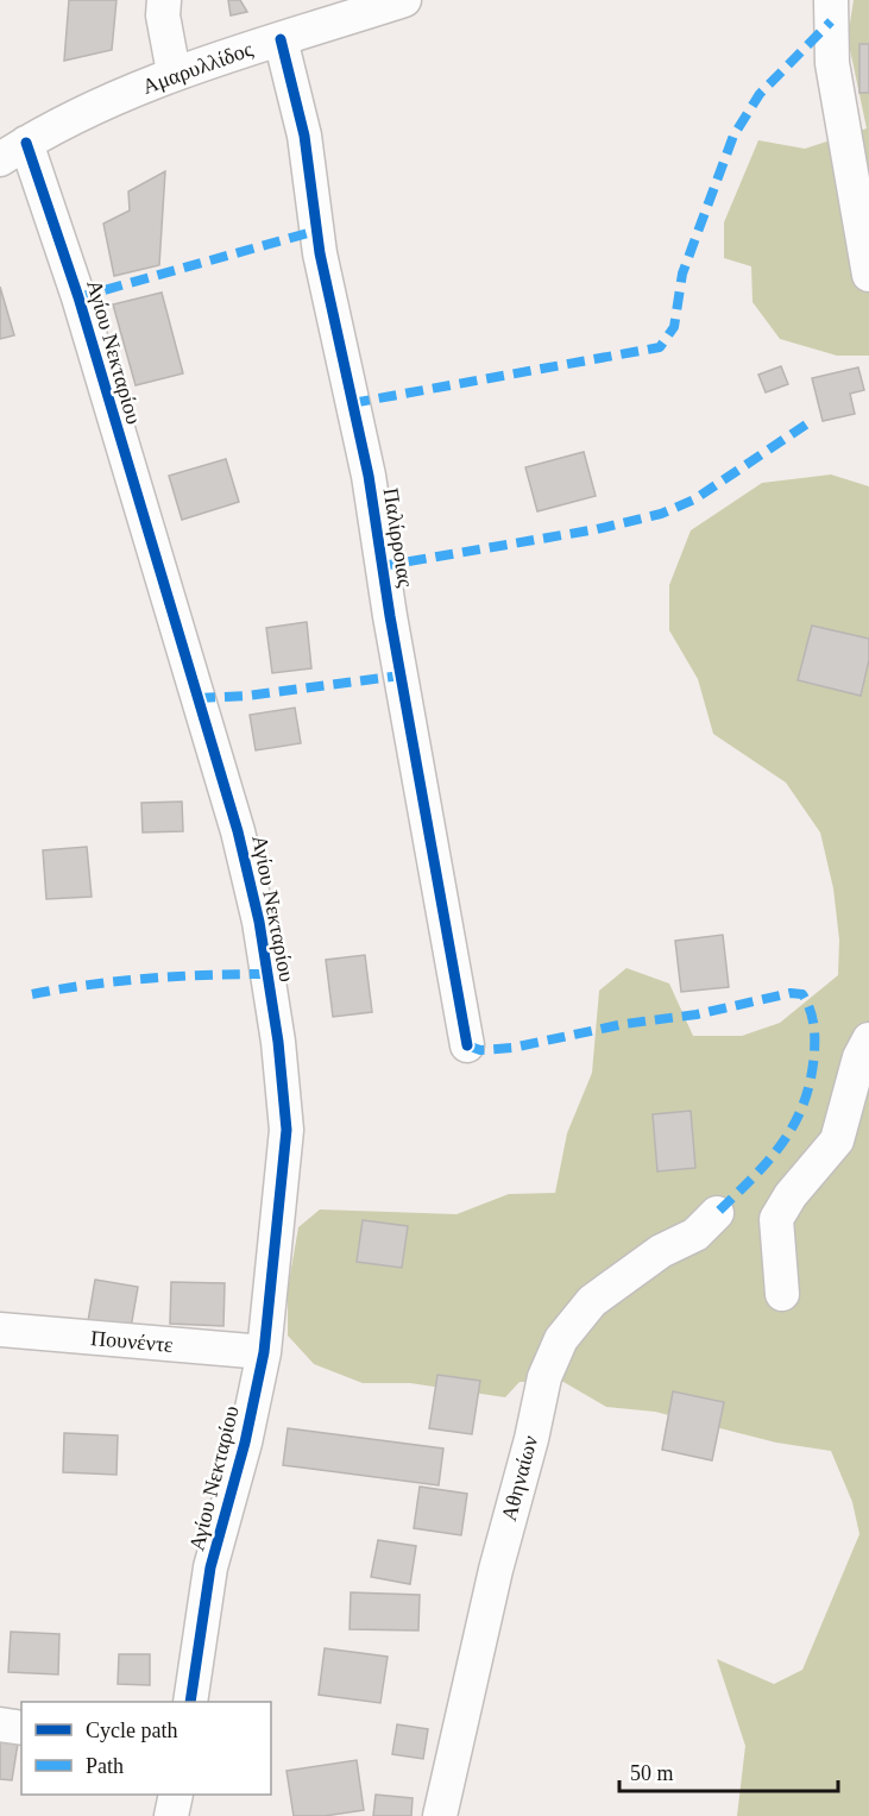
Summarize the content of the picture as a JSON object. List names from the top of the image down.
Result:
{
  "streets": {
    "street": [
      "Αμαρυλλίδος",
      "Αγίου Νεκταρίου",
      "Παλίρροιας",
      "Πουνέντε",
      "Αθηναίων"
    ]
  },
  "crossings": [
    ["Αμαρυλλίδος", "Αγίου Νεκταρίου"],
    ["Αμαρυλλίδος", "Παλίρροιας"],
    ["Αγίου Νεκταρίου", "Πουνέντε"]
  ],
  "legend": ["Cycle path", "Path"],
  "scale_bar": "50 m"
}
